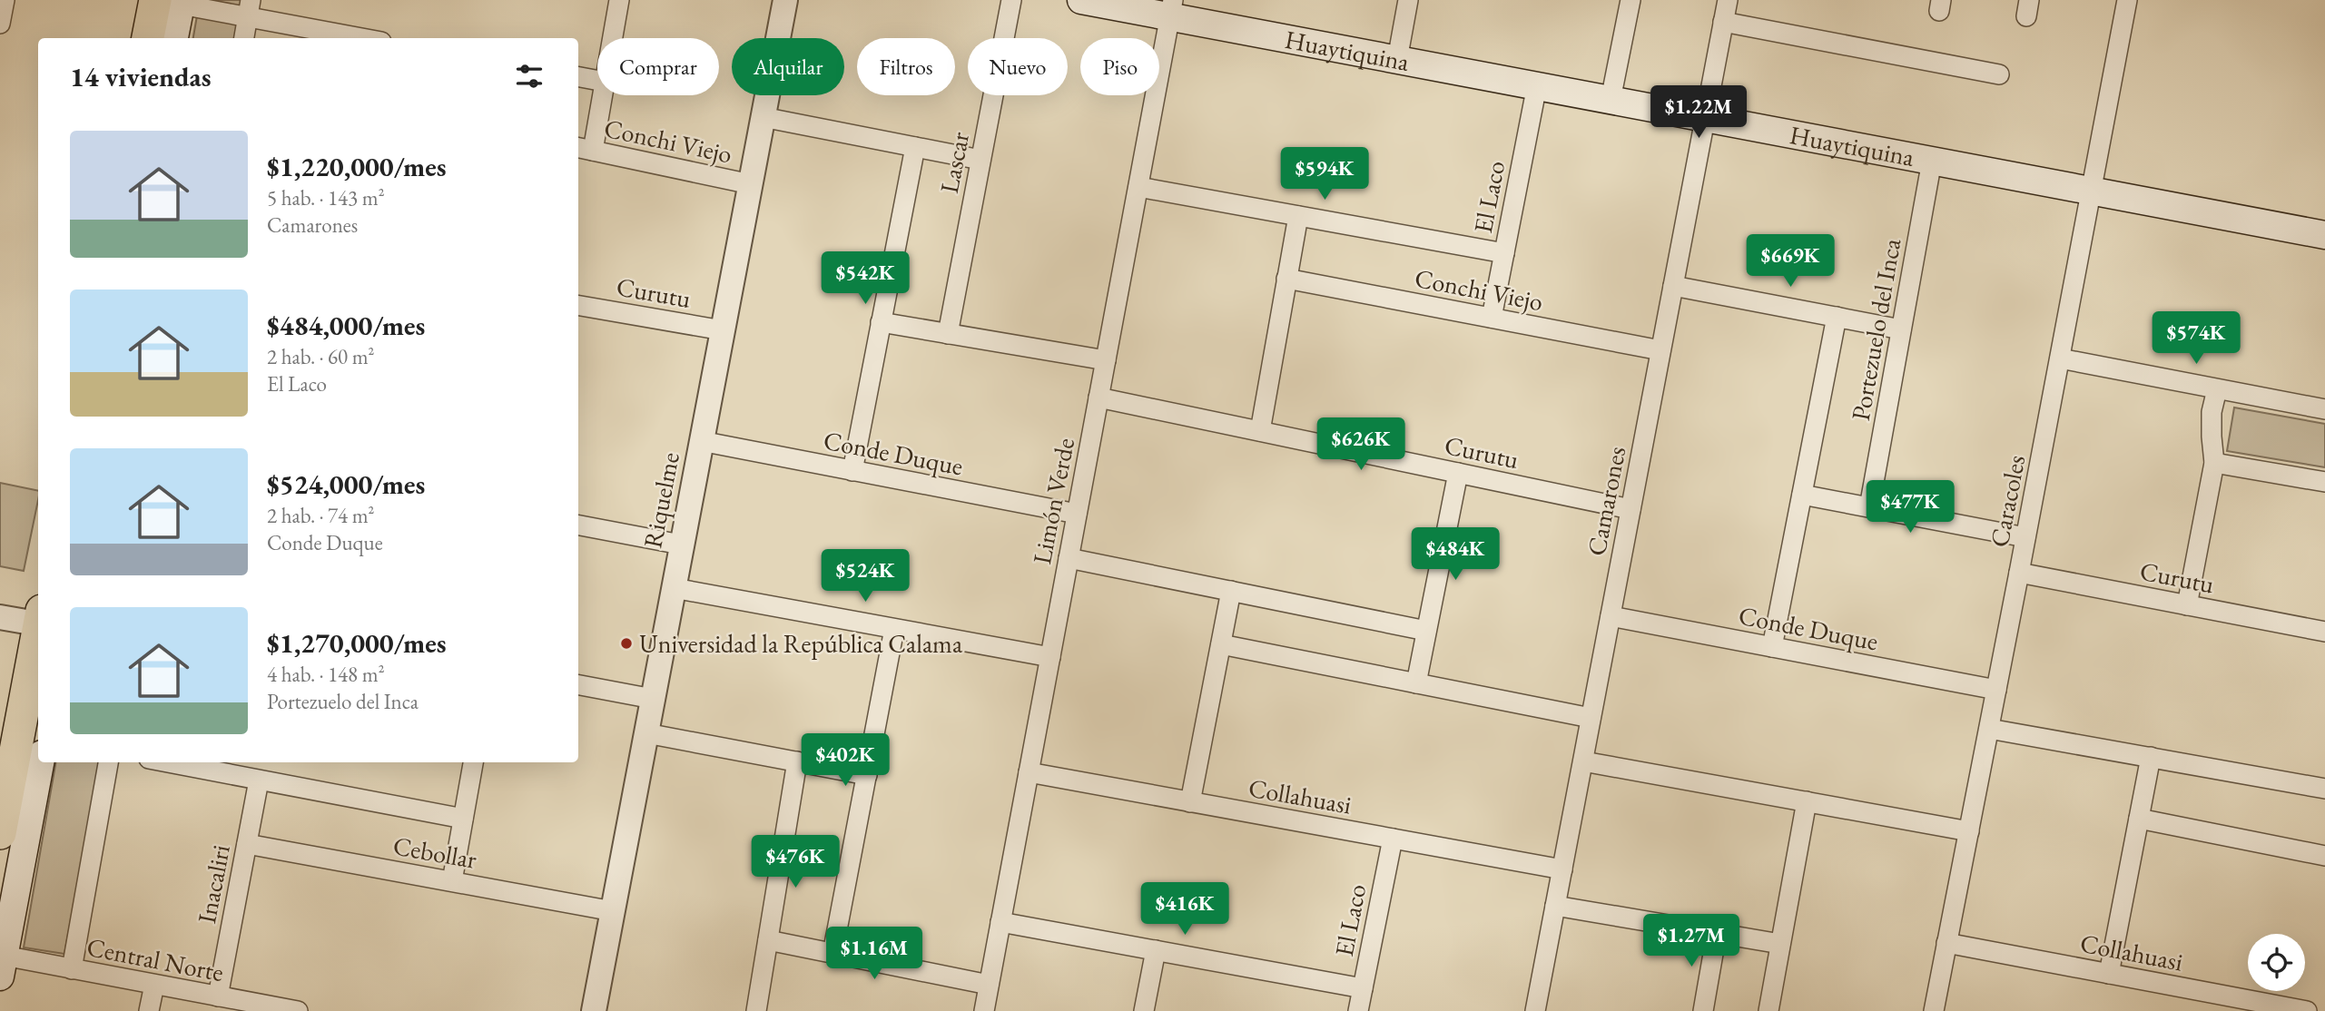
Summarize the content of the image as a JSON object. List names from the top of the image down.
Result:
{
  "streets": {
    "main road": ["Huaytiquina"],
    "street": [
      "Conchi Viejo",
      "Lascar",
      "El Laco",
      "Curutu",
      "Portezuelo del Inca",
      "Conde Duque",
      "Riquelme",
      "Limón Verde",
      "Camarones",
      "Caracoles",
      "Collahuasi",
      "Cebollar",
      "Inacaliri",
      "Central Norte"
    ]
  },
  "crossings": [
    ["Huaytiquina", "El Laco"],
    ["Huaytiquina", "Portezuelo del Inca"],
    ["Huaytiquina", "Limón Verde"],
    ["Huaytiquina", "Camarones"],
    ["Huaytiquina", "Caracoles"],
    ["Conchi Viejo", "Lascar"],
    ["Conchi Viejo", "El Laco"],
    ["Conchi Viejo", "Riquelme"],
    ["Conchi Viejo", "Limón Verde"],
    ["Conchi Viejo", "Camarones"],
    ["Lascar", "Conde Duque"],
    ["El Laco", "Collahuasi"],
    ["Curutu", "Riquelme"],
    ["Curutu", "Limón Verde"],
    ["Curutu", "Camarones"],
    ["Curutu", "Caracoles"],
    ["Portezuelo del Inca", "Conde Duque"],
    ["Conde Duque", "Riquelme"],
    ["Conde Duque", "Limón Verde"],
    ["Conde Duque", "Camarones"],
    ["Conde Duque", "Caracoles"],
    ["Riquelme", "Cebollar"],
    ["Limón Verde", "Collahuasi"],
    ["Camarones", "Collahuasi"],
    ["Caracoles", "Collahuasi"],
    ["Cebollar", "Inacaliri"],
    ["Inacaliri", "Central Norte"]
  ],
  "places": ["Universidad la República Calama"],
  "page": {
    "chip": [
      "Comprar",
      "Alquilar",
      "Filtros",
      "Nuevo",
      "Piso"
    ],
    "heading": "14 viviendas",
    "price": [
      "$1.22M",
      "$594K",
      "$669K",
      "$542K",
      "$574K",
      "$626K",
      "$477K",
      "$484K",
      "$524K",
      "$402K",
      "$476K",
      "$416K",
      "$1.27M",
      "$1.16M"
    ],
    "list": [
      {
        "name": "$1,220,000/mes",
        "note": "5 hab. · 143 m² · Camarones"
      },
      {
        "name": "$484,000/mes",
        "note": "2 hab. · 60 m² · El Laco"
      },
      {
        "name": "$524,000/mes",
        "note": "2 hab. · 74 m² · Conde Duque"
      },
      {
        "name": "$1,270,000/mes",
        "note": "4 hab. · 148 m² · Portezuelo del Inca"
      }
    ]
  }
}
